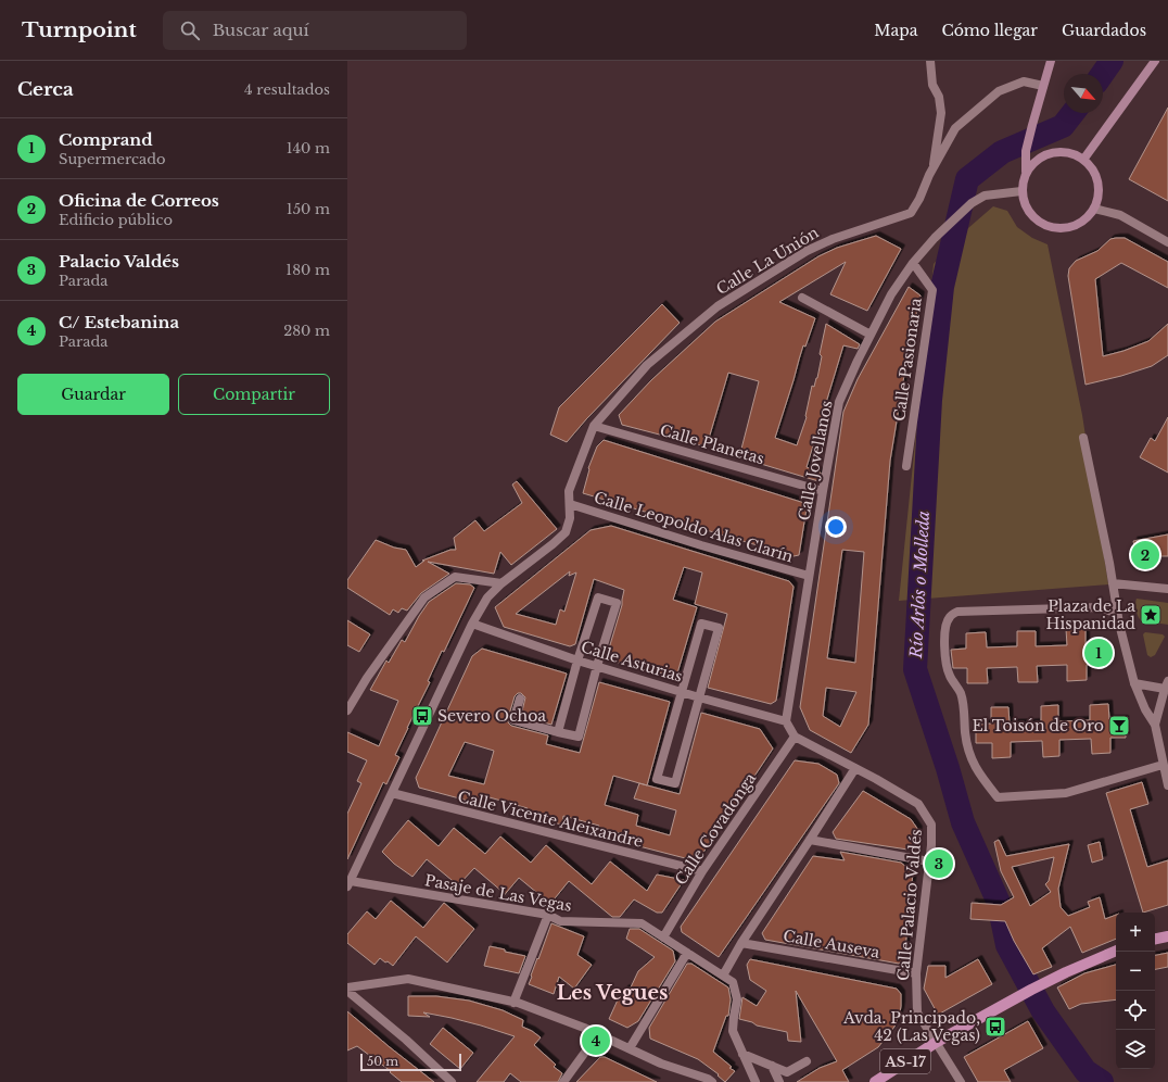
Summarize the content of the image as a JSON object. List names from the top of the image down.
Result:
{
  "streets": {
    "main road": ["AS-17"],
    "street": [
      "Calle La Unión",
      "Calle Pasionaria",
      "Calle Planetas",
      "Calle Jovellanos",
      "Calle Leopoldo Alas Clarín",
      "Calle Asturias",
      "Calle Vicente Aleixandre",
      "Calle Covadonga",
      "Pasaje de Las Vegas",
      "Calle Palacio Valdés",
      "Calle Auseva"
    ]
  },
  "crossings": [
    ["Calle La Unión", "Calle Planetas"],
    ["Calle La Unión", "Calle Leopoldo Alas Clarín"],
    ["Calle La Unión", "Calle Asturias"],
    ["Calle La Unión", "Calle Vicente Aleixandre"],
    ["Calle La Unión", "Pasaje de Las Vegas"],
    ["Calle Pasionaria", "Calle Jovellanos"],
    ["Calle Planetas", "Calle Jovellanos"],
    ["Calle Jovellanos", "Calle Leopoldo Alas Clarín"],
    ["Calle Jovellanos", "Calle Asturias"],
    ["Calle Vicente Aleixandre", "Calle Covadonga"],
    ["Calle Covadonga", "Pasaje de Las Vegas"],
    ["Calle Covadonga", "Calle Palacio Valdés"],
    ["Calle Palacio Valdés", "Calle Auseva"],
    ["Calle Palacio Valdés", "AS-17"]
  ],
  "districts": ["Les Vegues"],
  "water": ["Río Arlós o Molleda"],
  "places": {
    "place": ["Plaza de La Hispanidad"],
    "bus stop": ["Severo Ochoa", "Avda. Principado, 42 (Las Vegas)"],
    "bar": ["El Toisón de Oro"]
  },
  "scale_bar": "50 m",
  "north": "bottom right",
  "page": {
    "header": "Turnpoint",
    "search": "Buscar aquí",
    "nav": ["Mapa", "Cómo llegar", "Guardados"],
    "heading": ["Cerca", "4 resultados"],
    "list": [
      {
        "mark": "1",
        "name": "Comprand",
        "note": "Supermercado",
        "value": "140 m"
      },
      {
        "mark": "2",
        "name": "Oficina de Correos",
        "note": "Edificio público",
        "value": "150 m"
      },
      {
        "mark": "3",
        "name": "Palacio Valdés",
        "note": "Parada",
        "value": "180 m"
      },
      {
        "mark": "4",
        "name": "C/ Estebanina",
        "note": "Parada",
        "value": "280 m"
      }
    ],
    "buttons": ["Guardar", "Compartir"],
    "pins": [
      "2",
      "1",
      "3",
      "4"
    ],
    "map_buttons": ["+", "−"],
    "scale": "50 m"
  }
}
